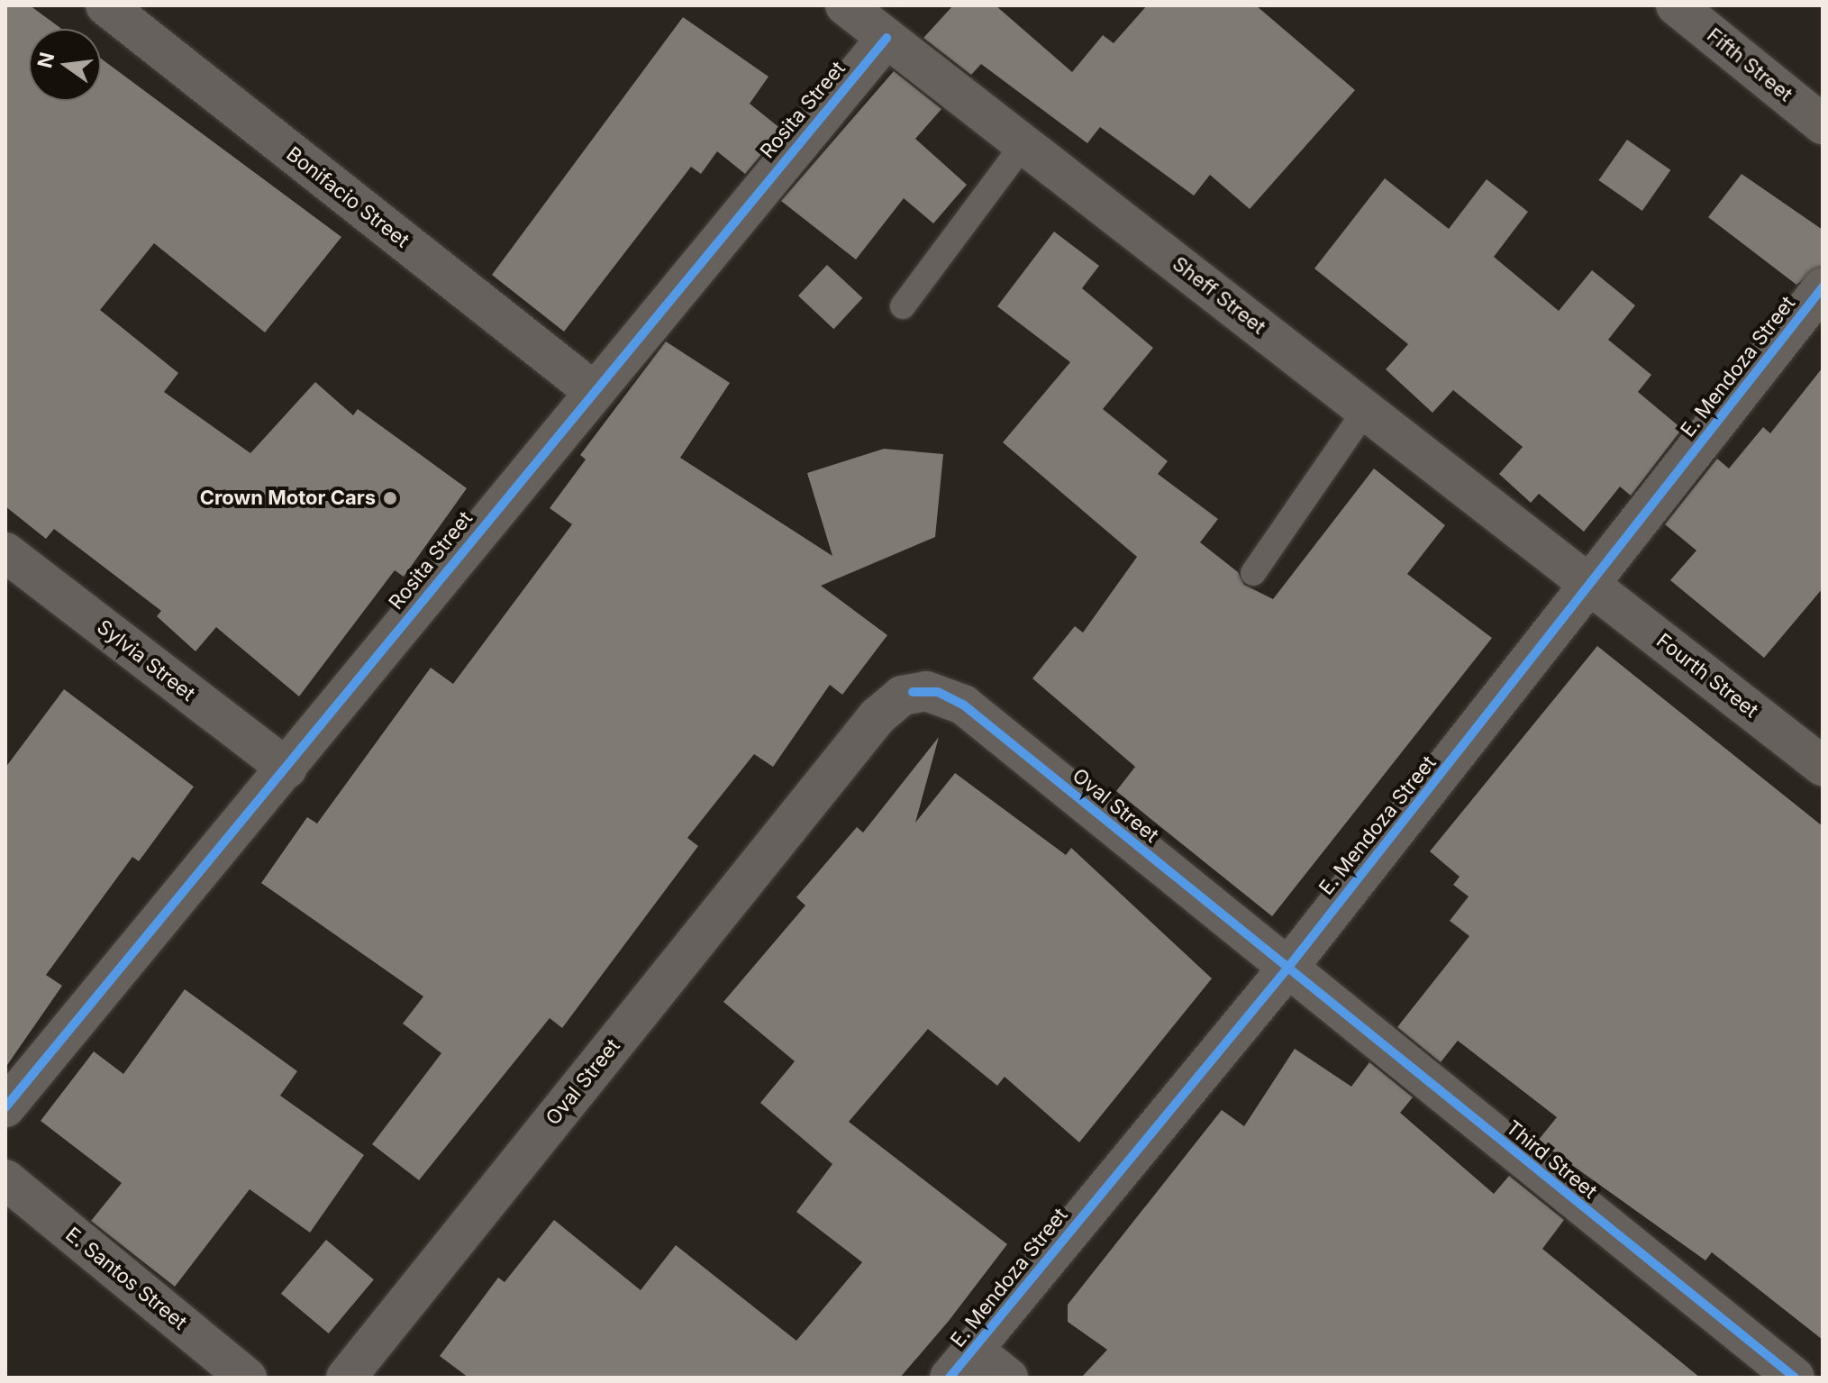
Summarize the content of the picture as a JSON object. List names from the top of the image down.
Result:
{
  "streets": {
    "street": [
      "Fifth Street",
      "Rosita Street",
      "Bonifacio Street",
      "Sheff Street",
      "E. Mendoza Street",
      "Sylvia Street",
      "Fourth Street",
      "Oval Street",
      "Third Street",
      "E. Santos Street"
    ]
  },
  "crossings": [
    ["Rosita Street", "Bonifacio Street"],
    ["Rosita Street", "Sheff Street"],
    ["Rosita Street", "Sylvia Street"],
    ["Sheff Street", "E. Mendoza Street"],
    ["Sheff Street", "Fourth Street"],
    ["E. Mendoza Street", "Fourth Street"],
    ["E. Mendoza Street", "Oval Street"],
    ["E. Mendoza Street", "Third Street"],
    ["Oval Street", "Third Street"]
  ],
  "places": ["Crown Motor Cars"],
  "north": "left"
}
